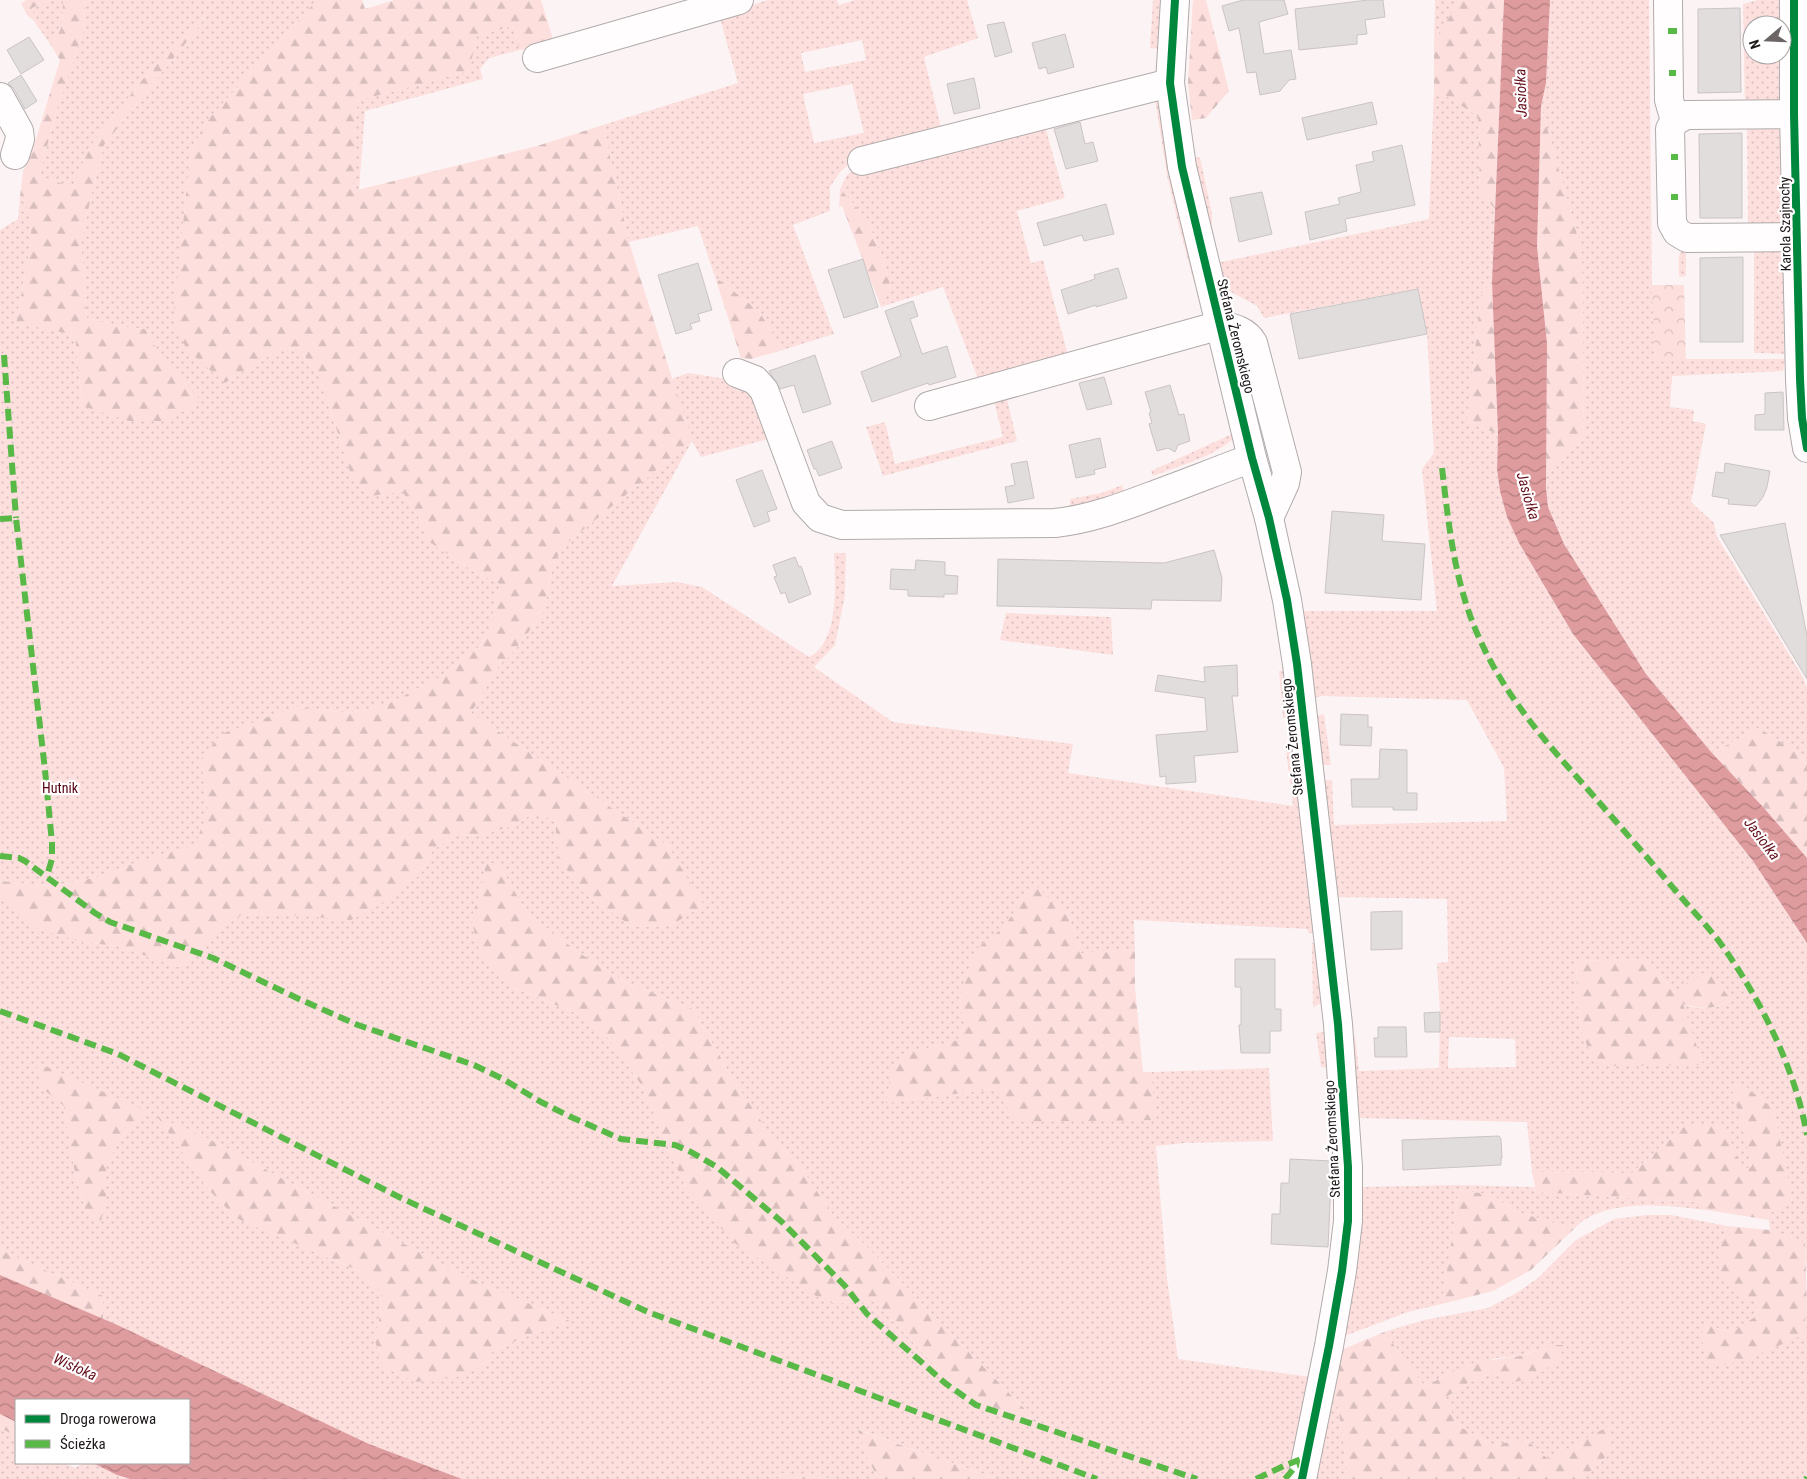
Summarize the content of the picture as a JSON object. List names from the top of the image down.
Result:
{
  "streets": {
    "street": ["Karola Szajnochy", "Stefana Żeromskiego"]
  },
  "water": ["Jasiołka", "Wisłoka"],
  "parks": ["Hutnik"],
  "legend": ["Droga rowerowa", "Ścieżka"],
  "north": "left"
}
